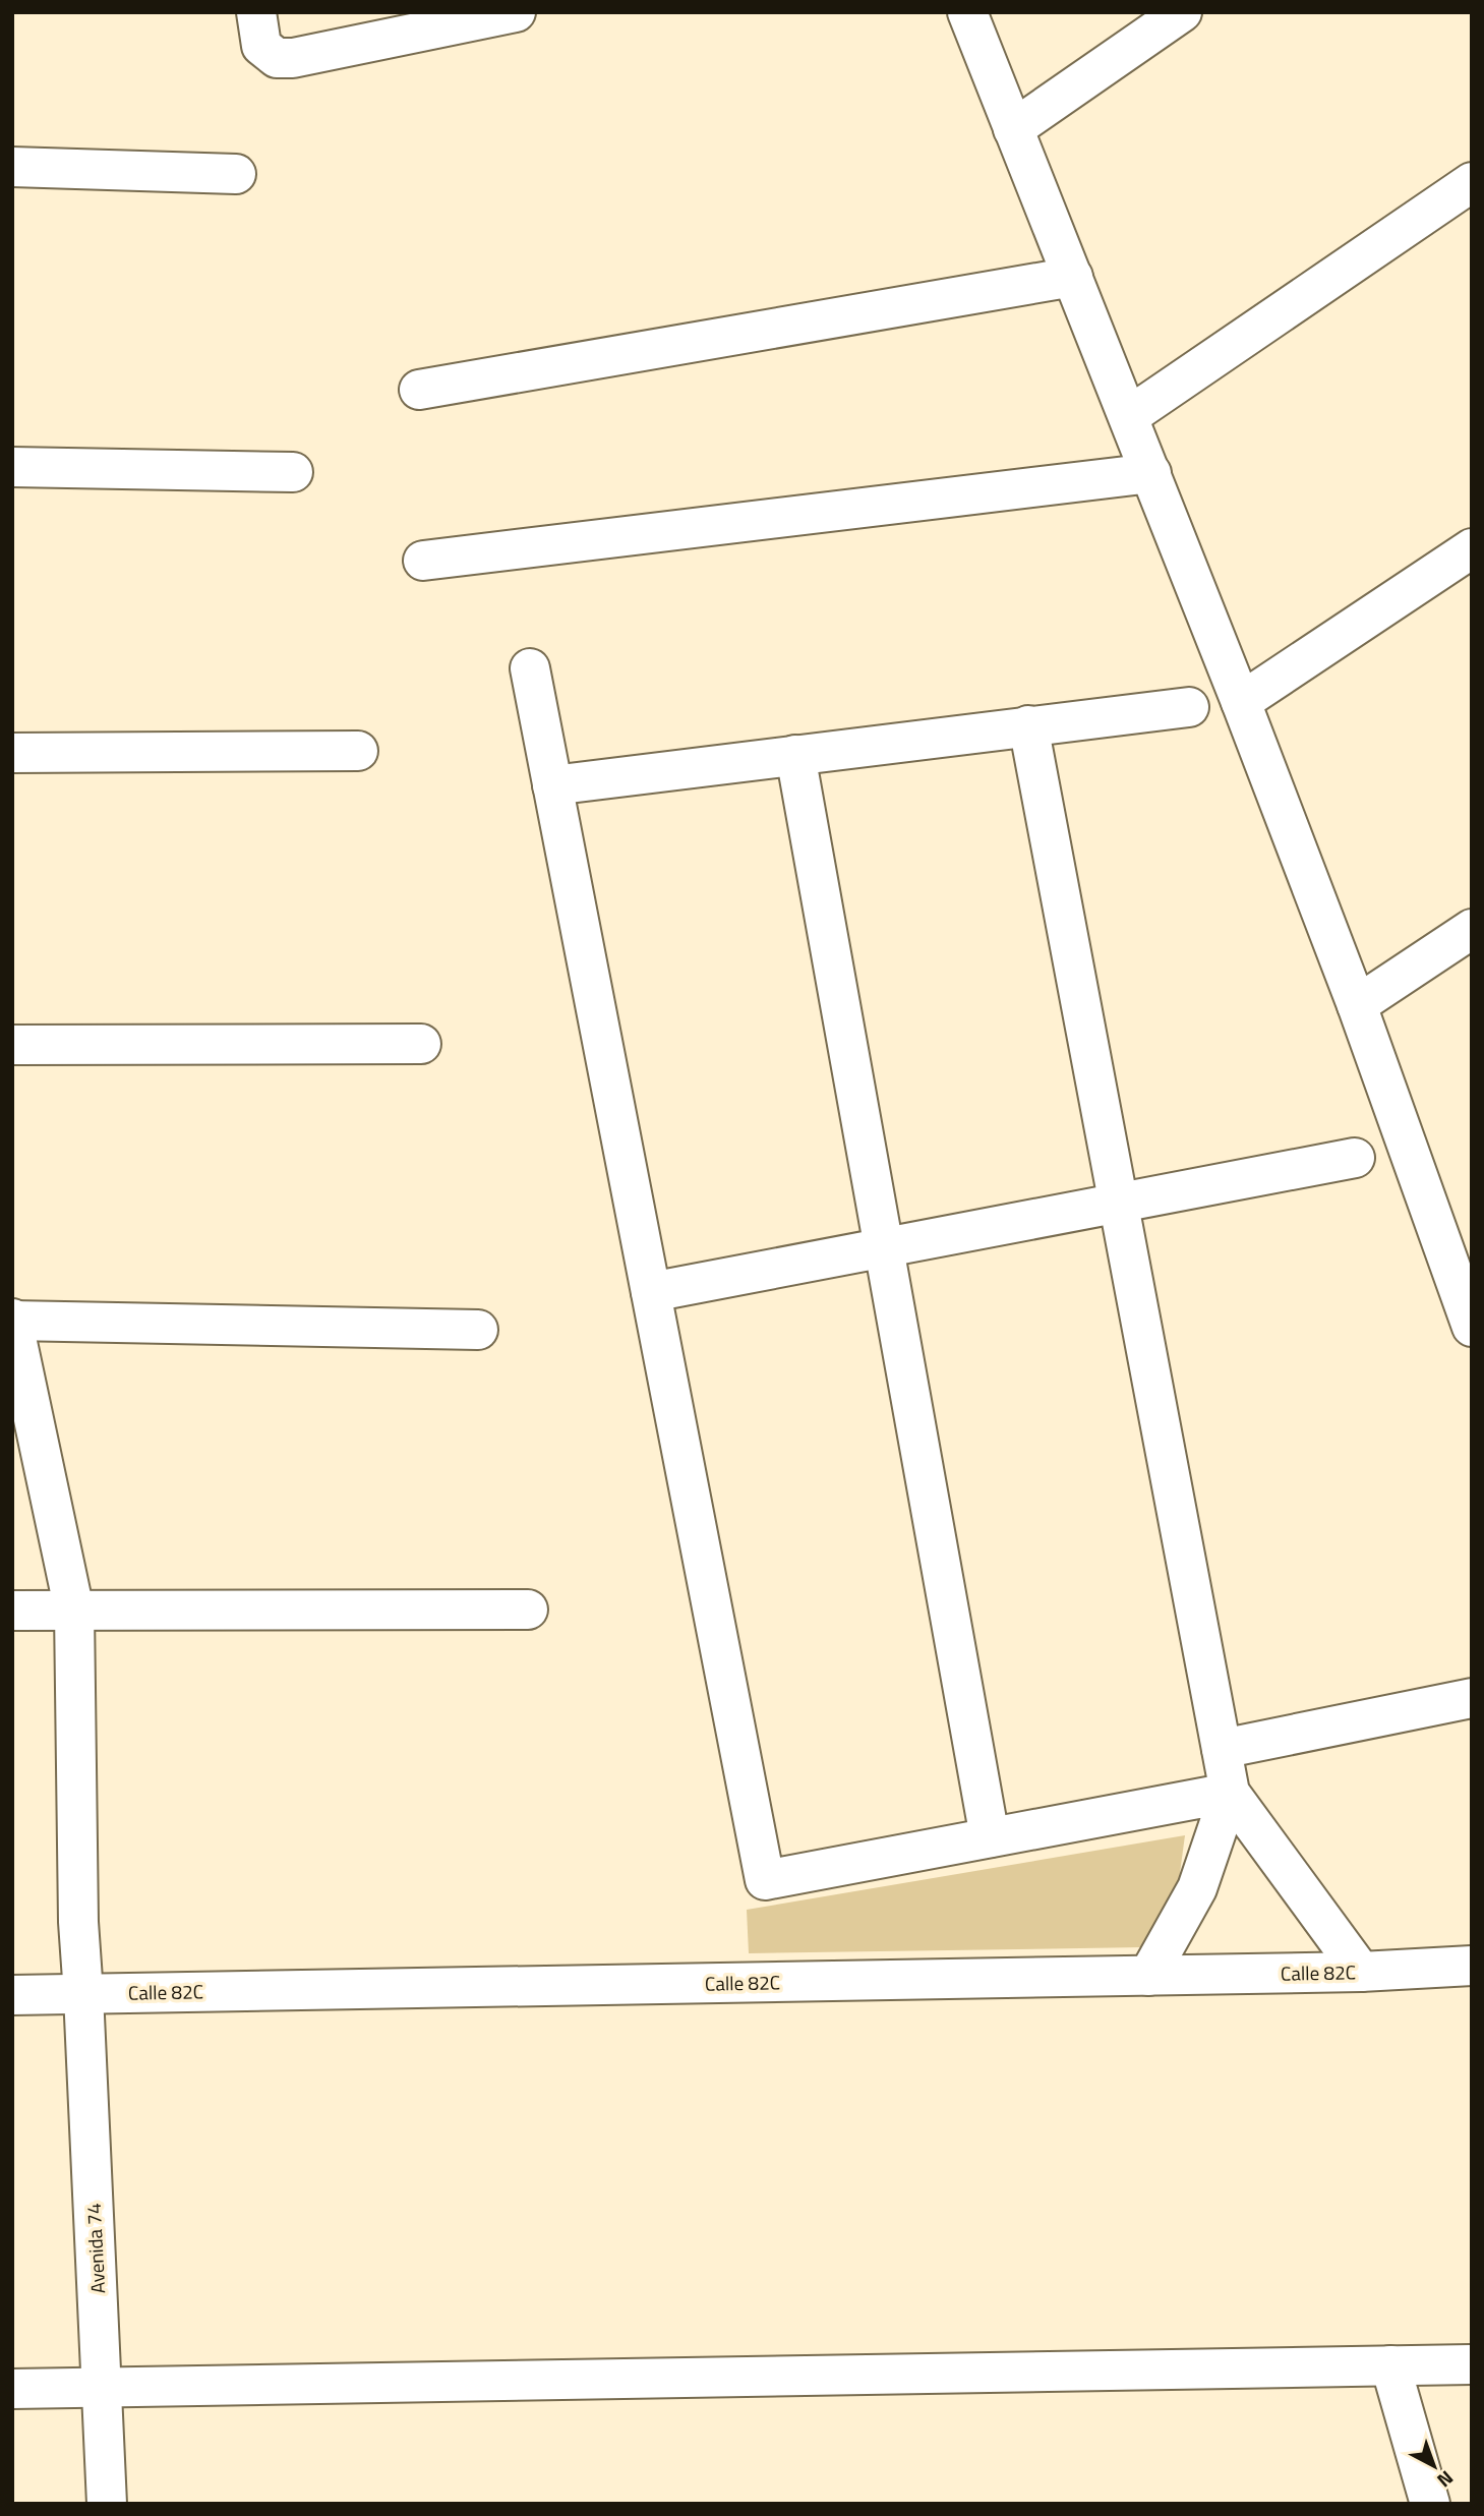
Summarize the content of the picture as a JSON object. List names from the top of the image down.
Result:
{
  "streets": {
    "street": ["Calle 82C", "Avenida 74"]
  },
  "crossings": [
    ["Calle 82C", "Avenida 74"]
  ],
  "north": "bottom right"
}
